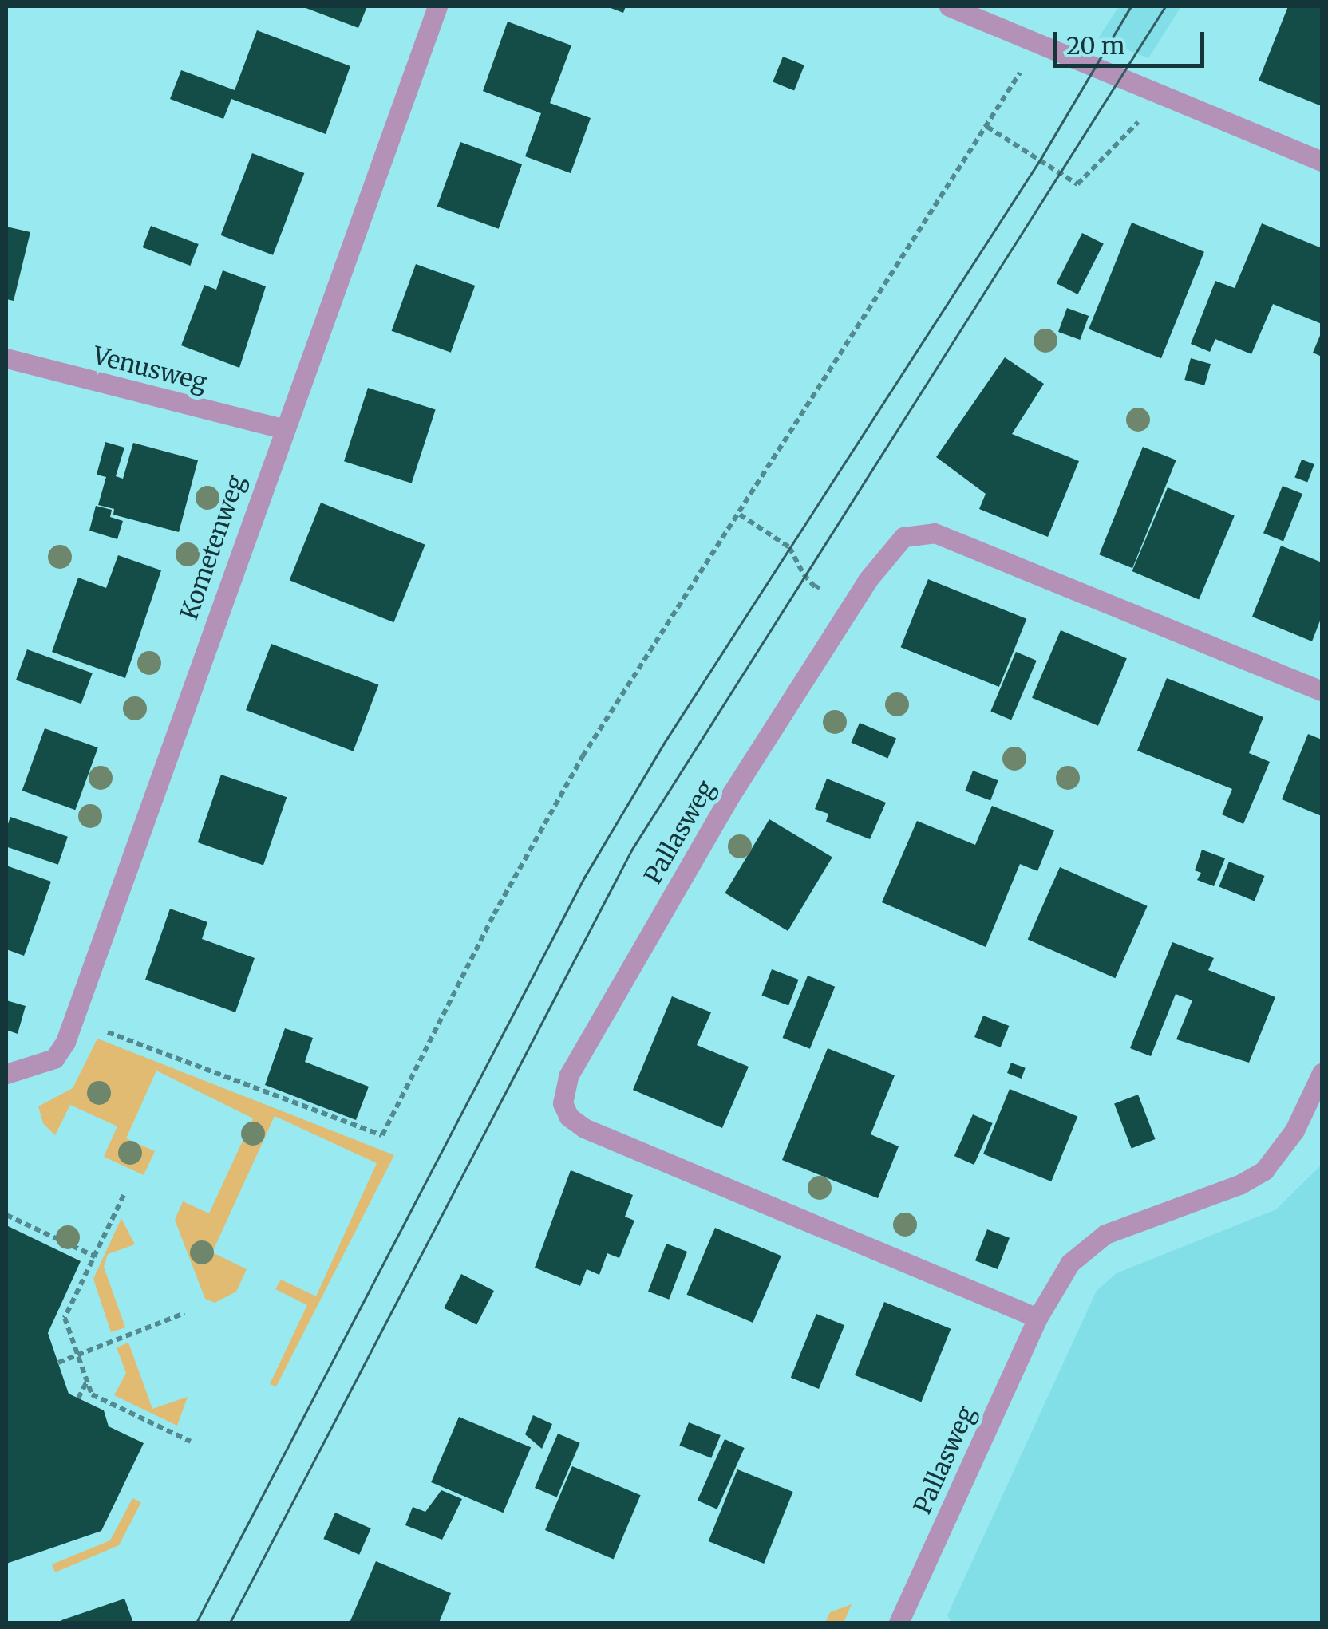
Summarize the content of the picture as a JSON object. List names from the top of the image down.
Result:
{
  "streets": {
    "street": ["Venusweg", "Kometenweg", "Pallasweg"]
  },
  "crossings": [
    ["Venusweg", "Kometenweg"]
  ],
  "scale_bar": "20 m"
}
